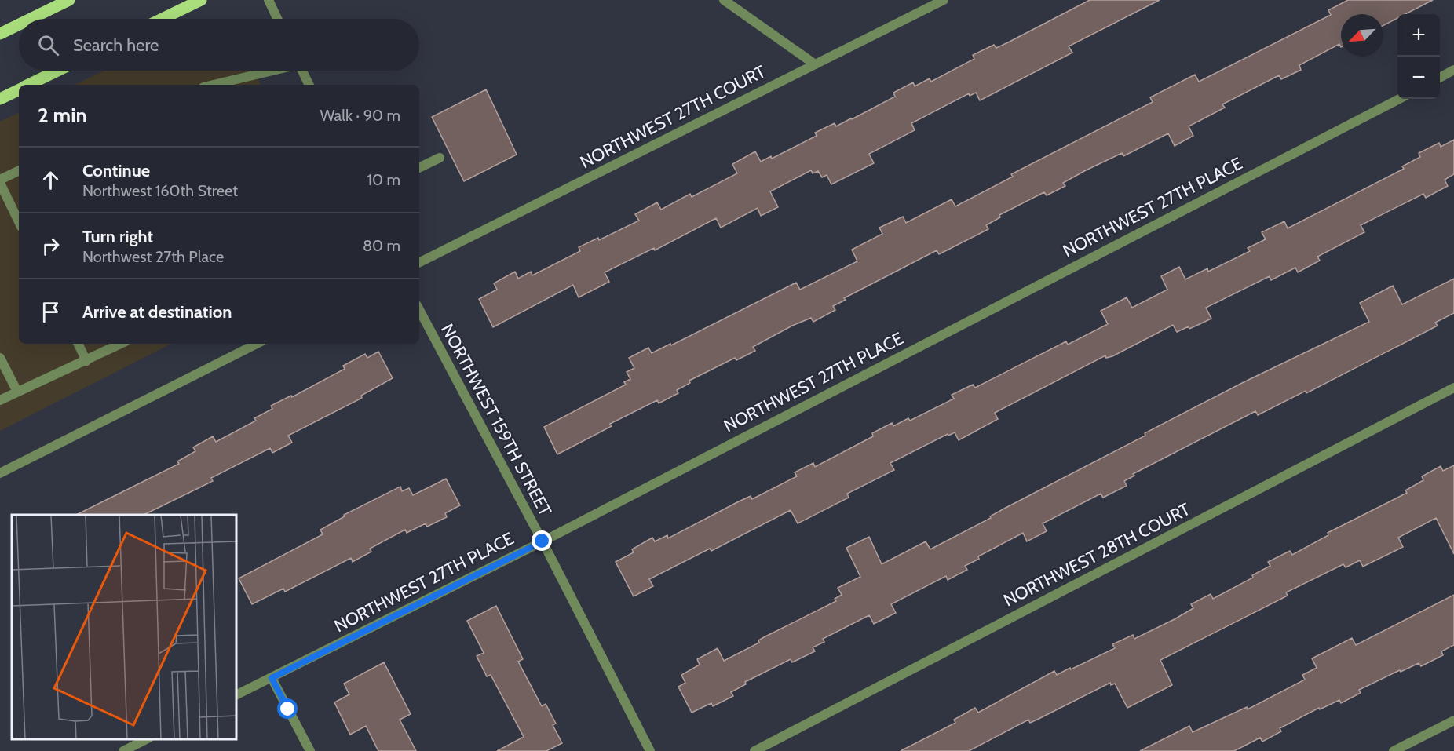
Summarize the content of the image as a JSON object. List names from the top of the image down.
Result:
{
  "streets": {
    "street": [
      "NORTHWEST 27TH COURT",
      "NORTHWEST 27TH PLACE",
      "NORTHWEST 159TH STREET",
      "NORTHWEST 28TH COURT"
    ]
  },
  "crossings": [
    ["NORTHWEST 27TH PLACE", "NORTHWEST 159TH STREET"]
  ],
  "north": "bottom left",
  "page": {
    "map_buttons": ["+", "−"],
    "search": "Search here",
    "heading": ["2 min", "Walk · 90 m"],
    "list": [
      ["Continue", "Northwest 160th Street", "10 m"],
      ["Turn right", "Northwest 27th Place", "80 m"],
      "Arrive at destination"
    ]
  }
}
